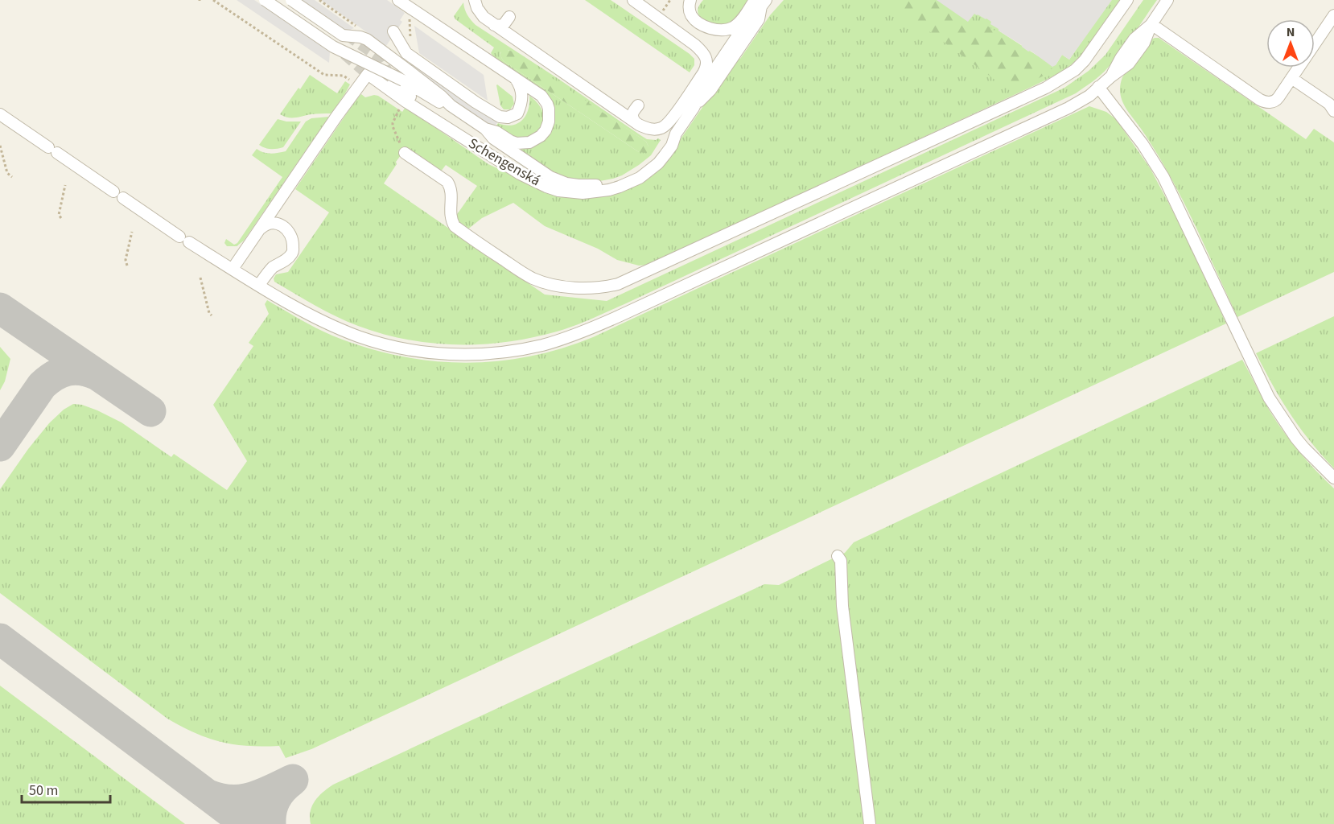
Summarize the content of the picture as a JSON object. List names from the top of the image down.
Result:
{
  "streets": {
    "street": ["Schengenská"]
  },
  "scale_bar": "50 m",
  "north": "top"
}
